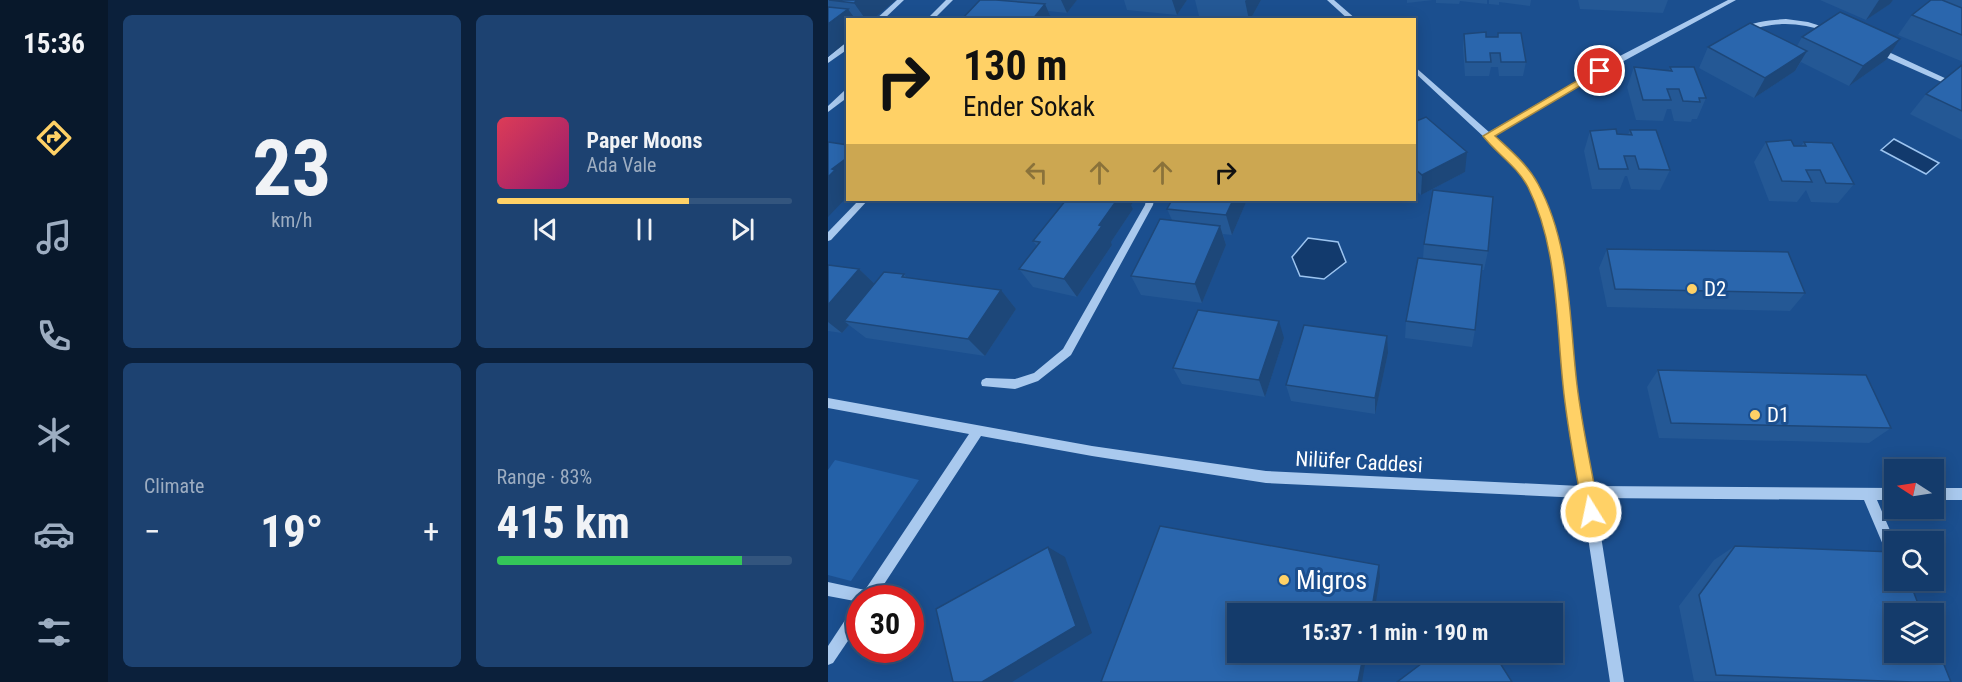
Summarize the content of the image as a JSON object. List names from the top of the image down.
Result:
{
  "streets": {
    "street": ["Nilüfer Caddesi"]
  },
  "places": ["D2", "D1", "Migros"],
  "north": "left",
  "page": {
    "tabs": "15:36",
    "tile": [
      ["23", "km/h"],
      "Climate",
      ["Range · 83%", "415 km"]
    ],
    "turn": ["130 m", "Ender Sokak"],
    "song": ["Paper Moons", "Ada Vale"],
    "heat": ["−", "19°", "+"],
    "limit": "30",
    "trip": "15:37 · 1 min · 190 m"
  }
}
